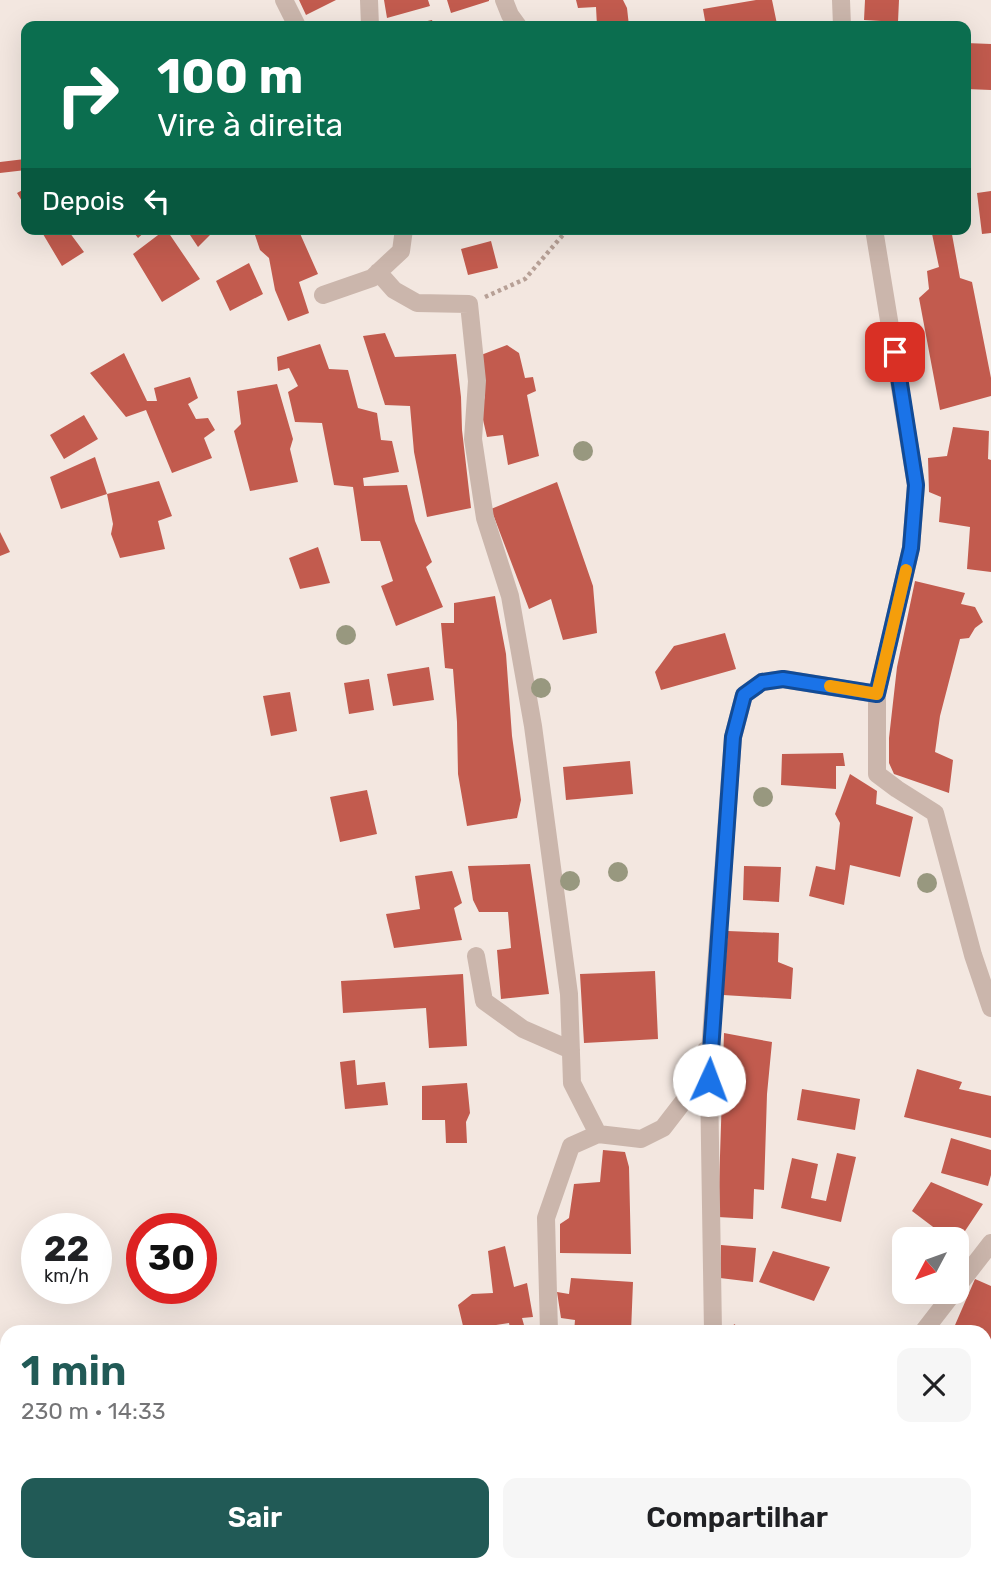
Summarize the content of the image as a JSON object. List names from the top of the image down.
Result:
{
  "north": "bottom left",
  "page": {
    "turn": ["100 m", "Vire à direita"],
    "then": "Depois",
    "speed": "22 km/h",
    "limit": "30",
    "heading": ["1 min", "230 m · 14:33"],
    "buttons": ["Sair", "Compartilhar"]
  }
}
